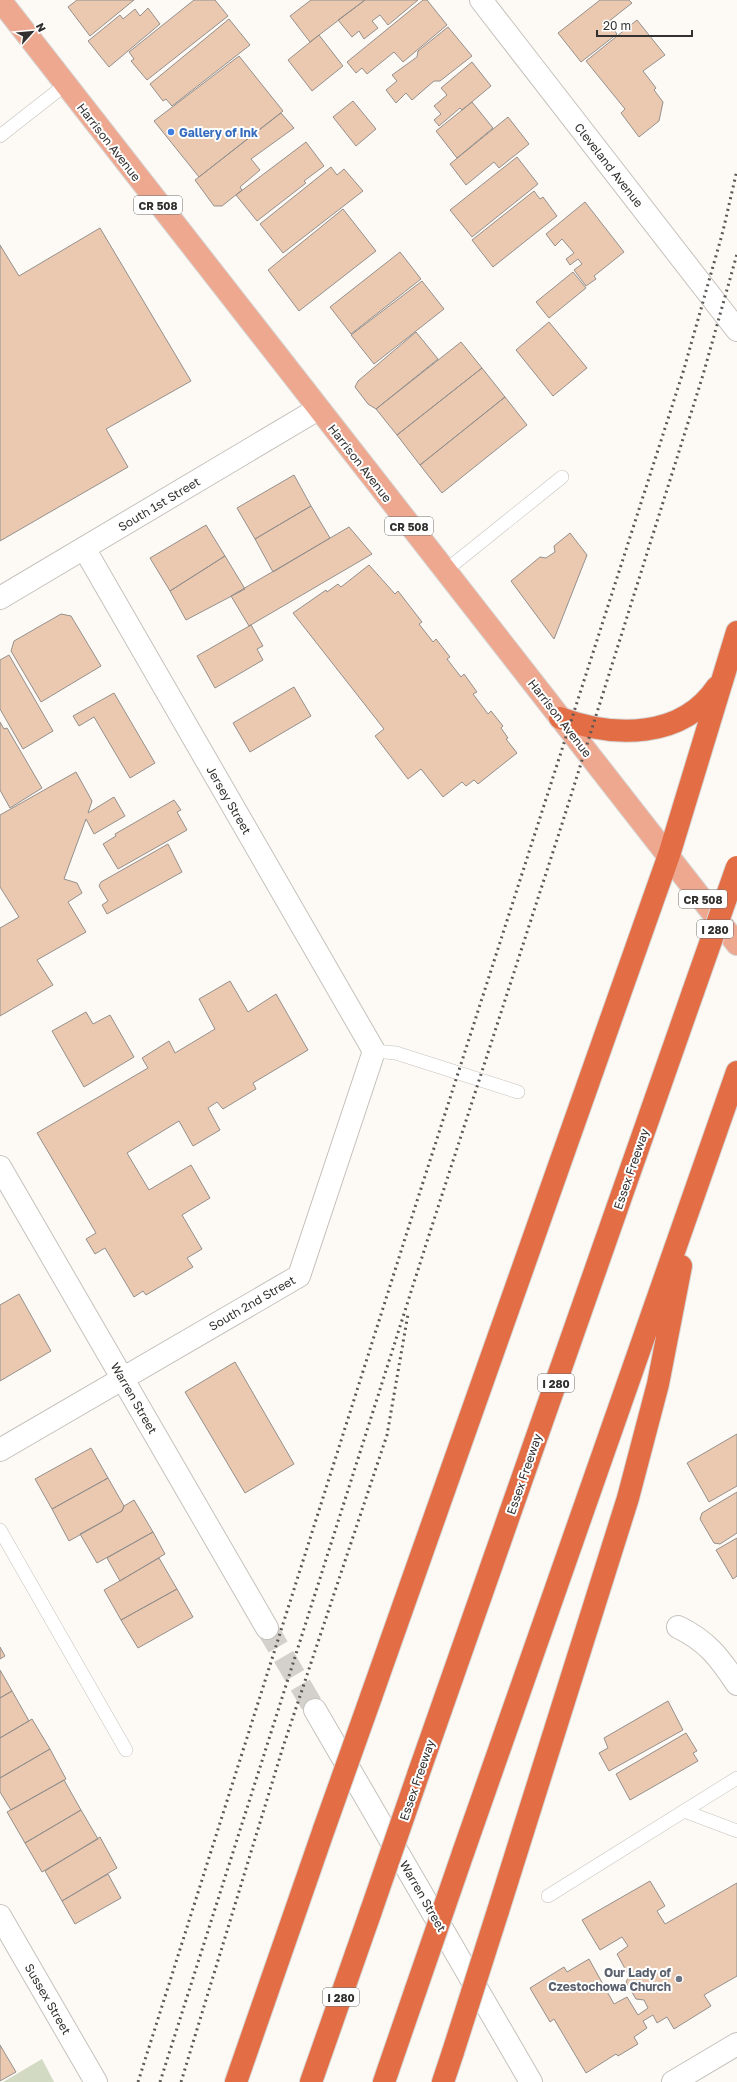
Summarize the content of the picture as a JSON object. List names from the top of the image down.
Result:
{
  "streets": {
    "highway": ["I 280", "Essex Freeway"],
    "main road": ["Harrison Avenue", "CR 508"],
    "street": [
      "Cleveland Avenue",
      "South 1st Street",
      "Jersey Street",
      "South 2nd Street",
      "Warren Street",
      "Sussex Street"
    ]
  },
  "crossings": [
    ["Harrison Avenue", "South 1st Street"],
    ["South 1st Street", "Jersey Street"],
    ["Jersey Street", "South 2nd Street"],
    ["South 2nd Street", "Warren Street"]
  ],
  "places": ["Gallery of Ink", "Our Lady of Czestochowa Church"],
  "scale_bar": "20 m",
  "north": "top right"
}
